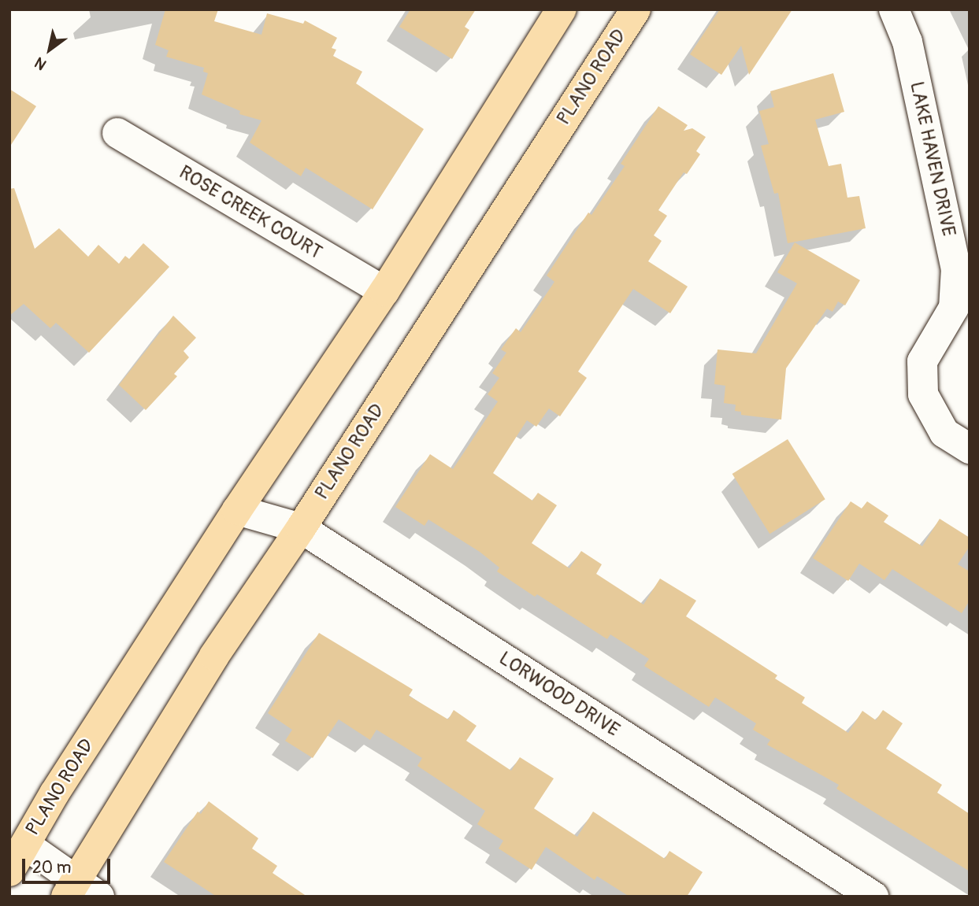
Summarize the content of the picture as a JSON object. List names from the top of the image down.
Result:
{
  "streets": {
    "main road": ["PLANO ROAD"],
    "street": ["LAKE HAVEN DRIVE", "ROSE CREEK COURT", "LORWOOD DRIVE"]
  },
  "crossings": [
    ["PLANO ROAD", "ROSE CREEK COURT"],
    ["PLANO ROAD", "LORWOOD DRIVE"]
  ],
  "scale_bar": "20 m",
  "north": "bottom left"
}
